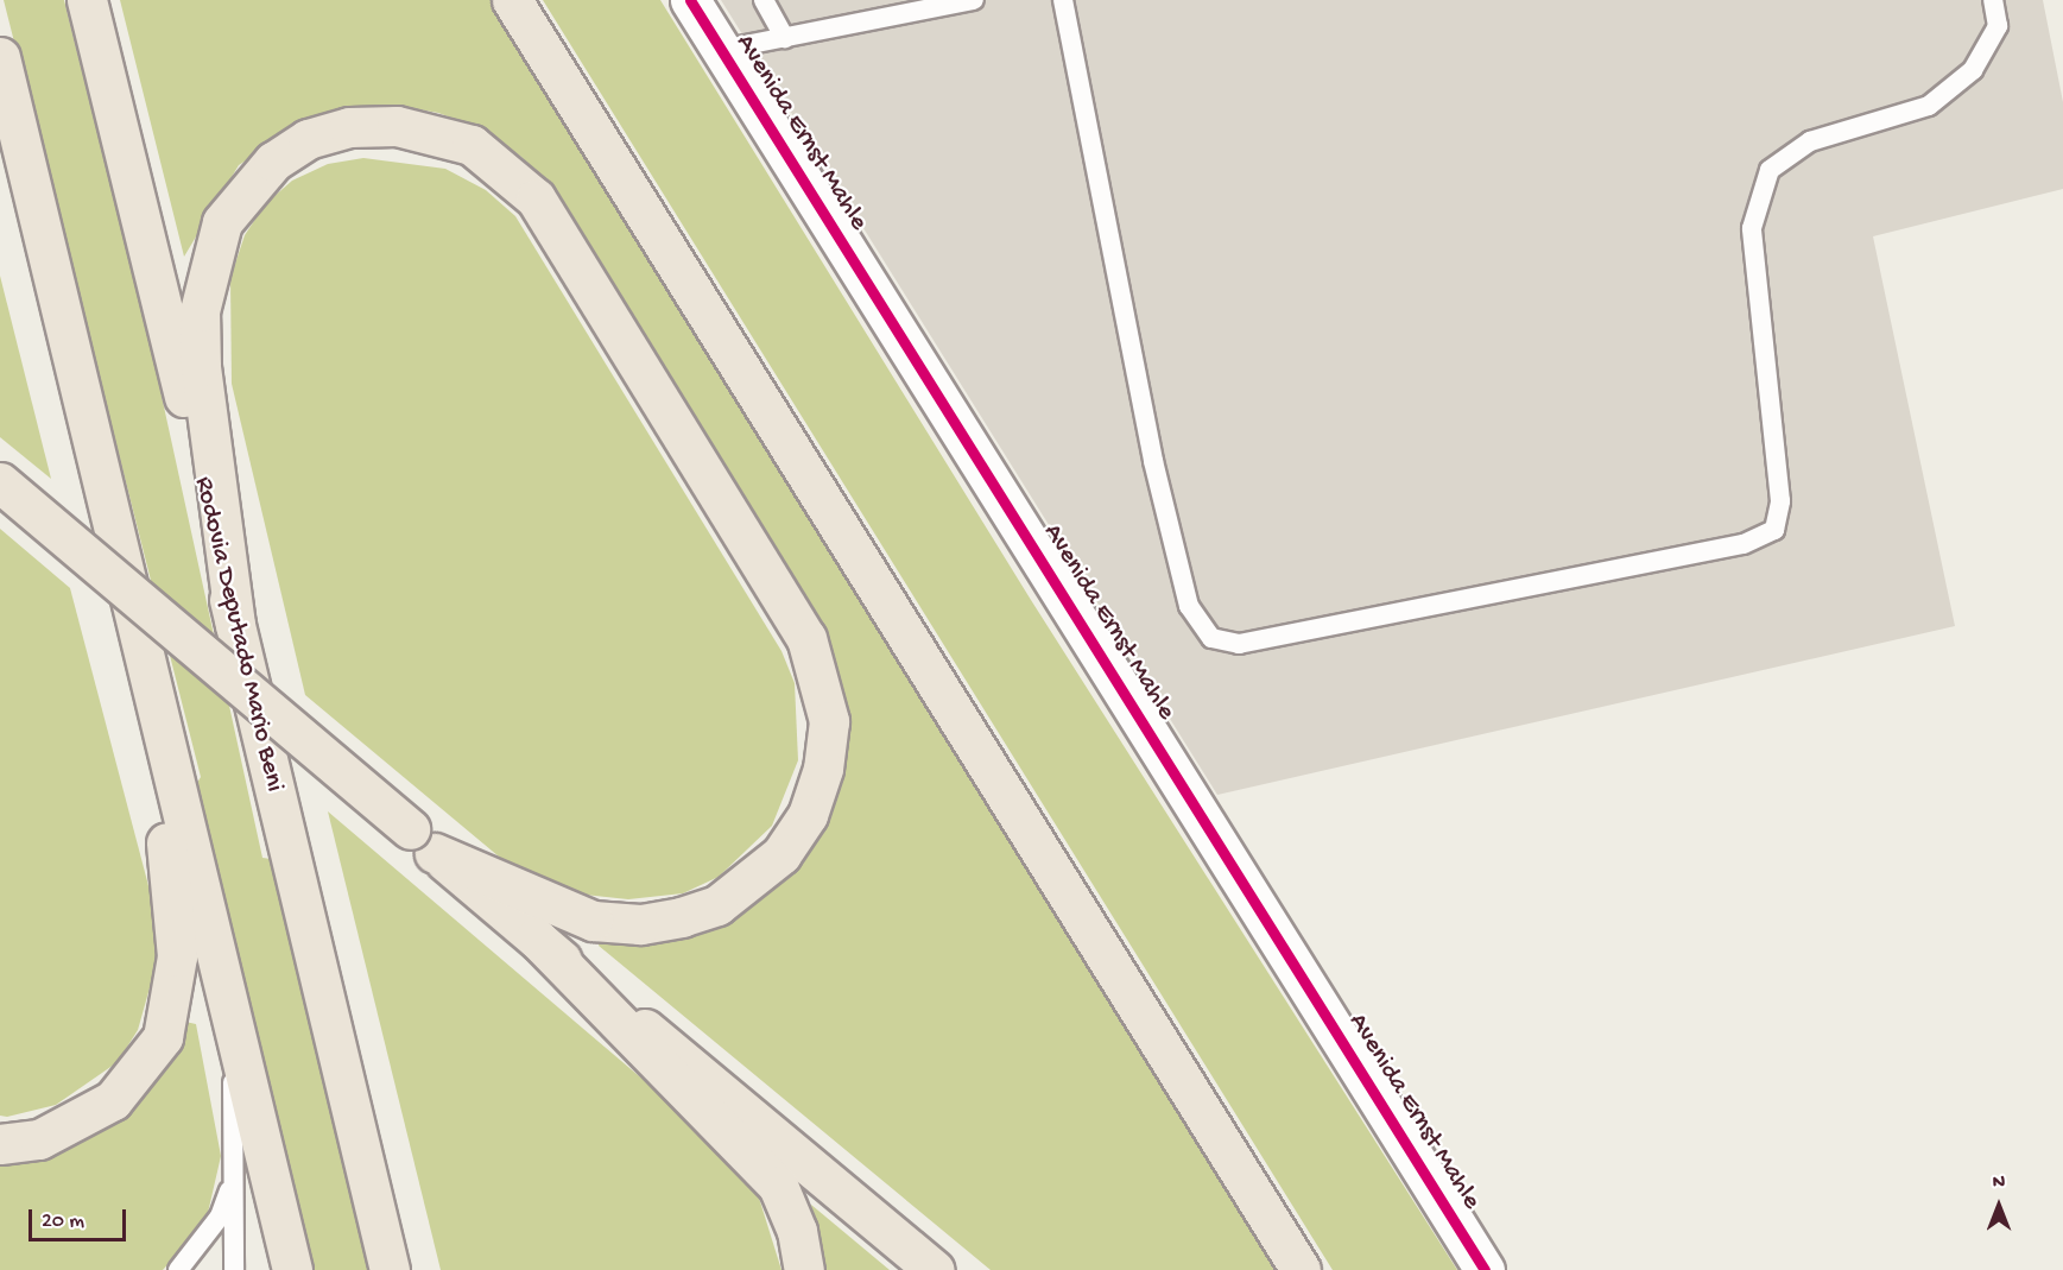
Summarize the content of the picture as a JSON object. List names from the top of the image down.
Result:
{
  "streets": {
    "main road": ["Rodovia Deputado Mario Beni"],
    "street": ["Avenida Ernst Mahle"]
  },
  "scale_bar": "20 m",
  "north": "top"
}
